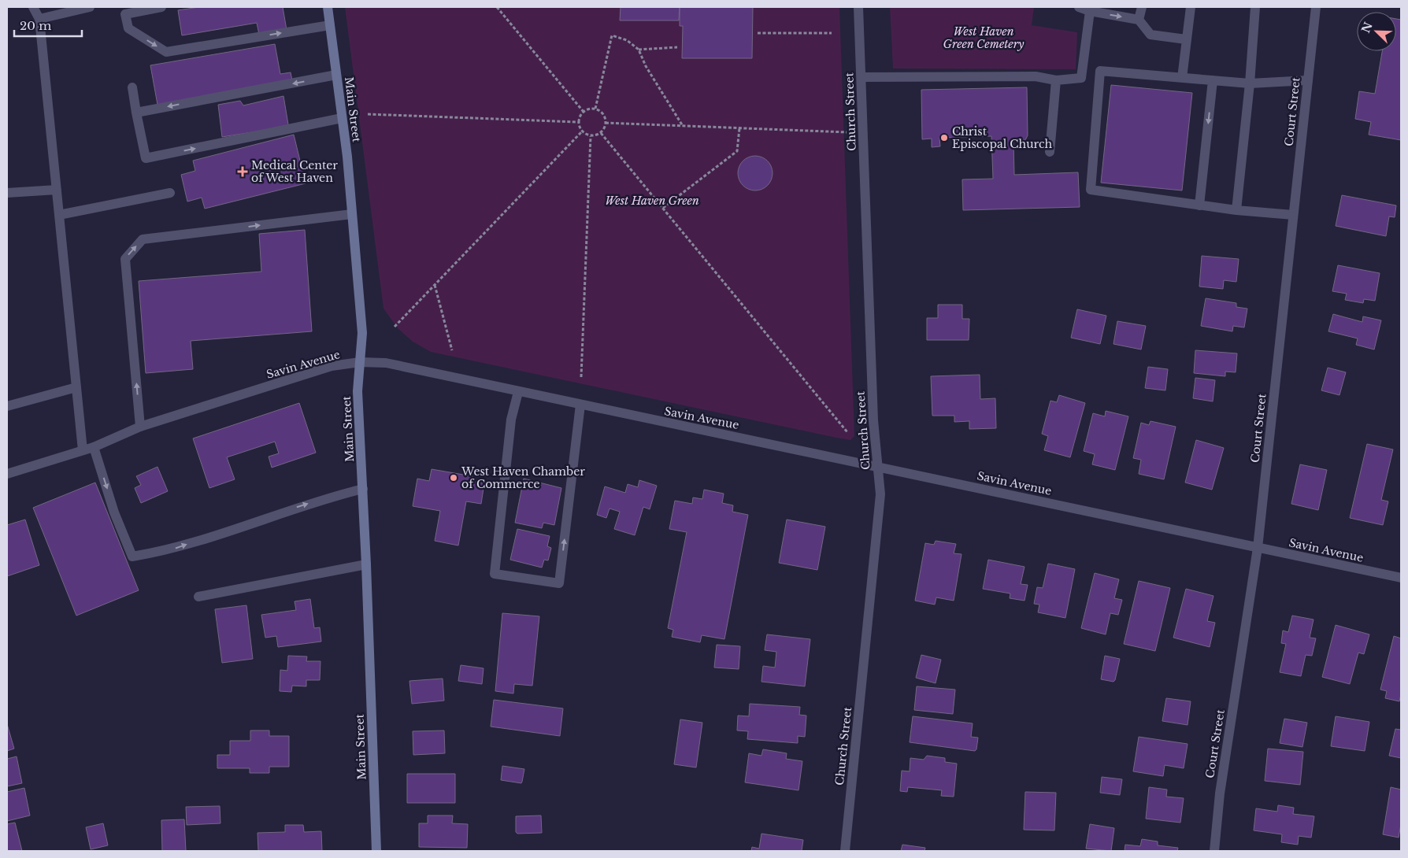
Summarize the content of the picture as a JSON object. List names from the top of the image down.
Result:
{
  "streets": {
    "main road": ["Main Street"],
    "street": ["Church Street", "Court Street", "Savin Avenue"]
  },
  "crossings": [
    ["Main Street", "Savin Avenue"],
    ["Church Street", "Savin Avenue"],
    ["Court Street", "Savin Avenue"]
  ],
  "parks": ["West Haven Green Cemetery", "West Haven Green"],
  "places": {
    "other": ["Christ Episcopal Church", "West Haven Chamber of Commerce"],
    "health": ["Medical Center of West Haven"]
  },
  "scale_bar": "20 m",
  "north": "top left"
}
